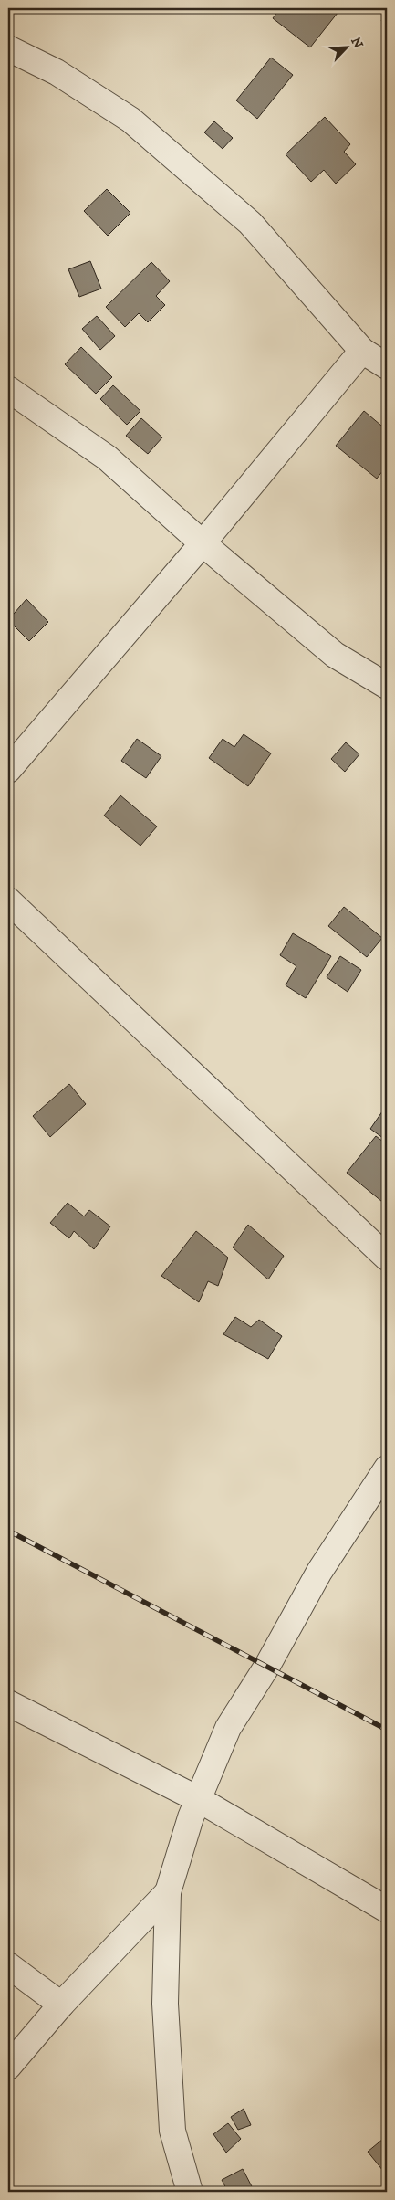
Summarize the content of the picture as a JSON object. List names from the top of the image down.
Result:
{
  "north": "top right"
}
